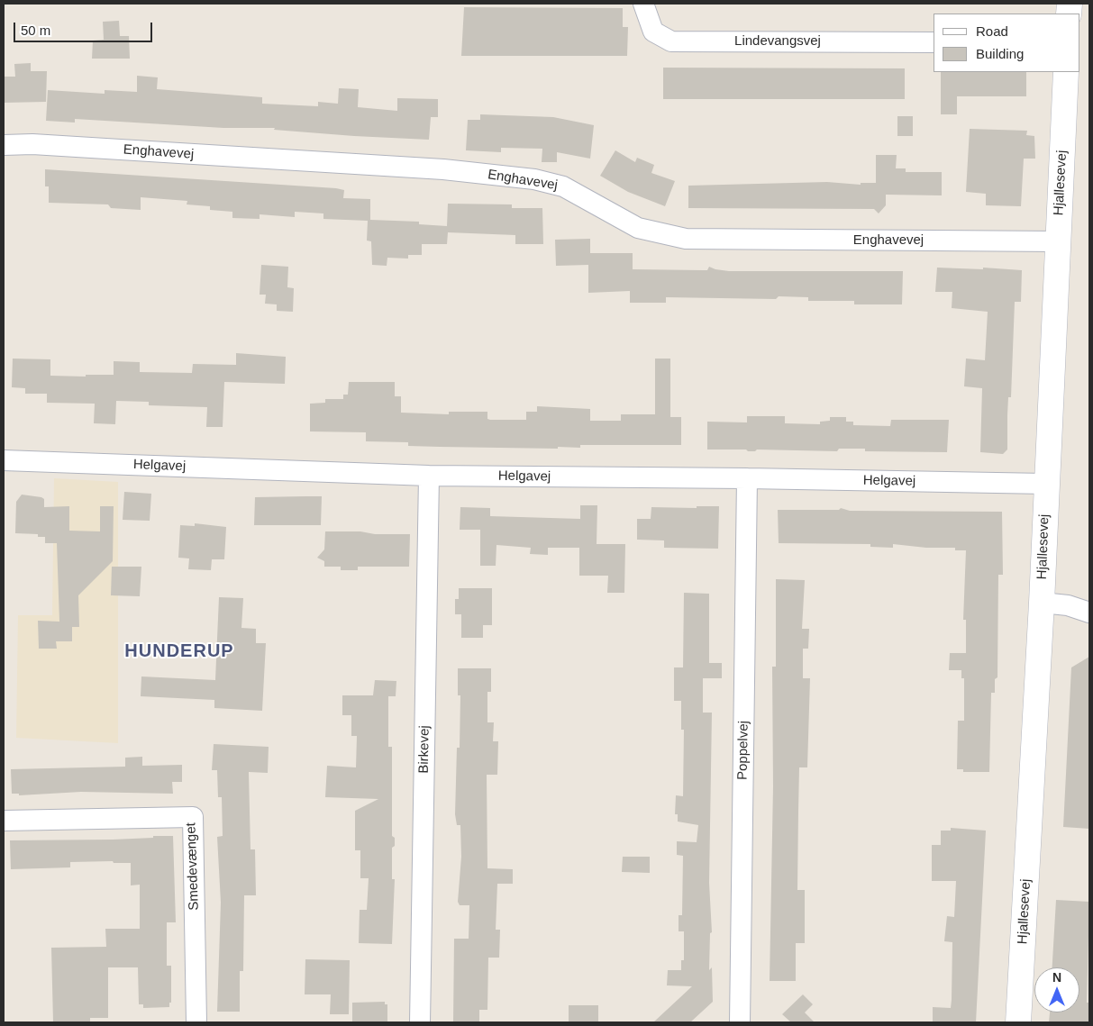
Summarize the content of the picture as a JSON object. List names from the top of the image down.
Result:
{
  "streets": {
    "street": [
      "Lindevangsvej",
      "Enghavevej",
      "Hjallesevej",
      "Helgavej",
      "Birkevej",
      "Poppelvej",
      "Smedevænget"
    ]
  },
  "crossings": [
    ["Enghavevej", "Hjallesevej"],
    ["Hjallesevej", "Helgavej"],
    ["Helgavej", "Birkevej"],
    ["Helgavej", "Poppelvej"]
  ],
  "districts": ["HUNDERUP"],
  "legend": ["Road", "Building"],
  "scale_bar": "50 m",
  "north": "top"
}
